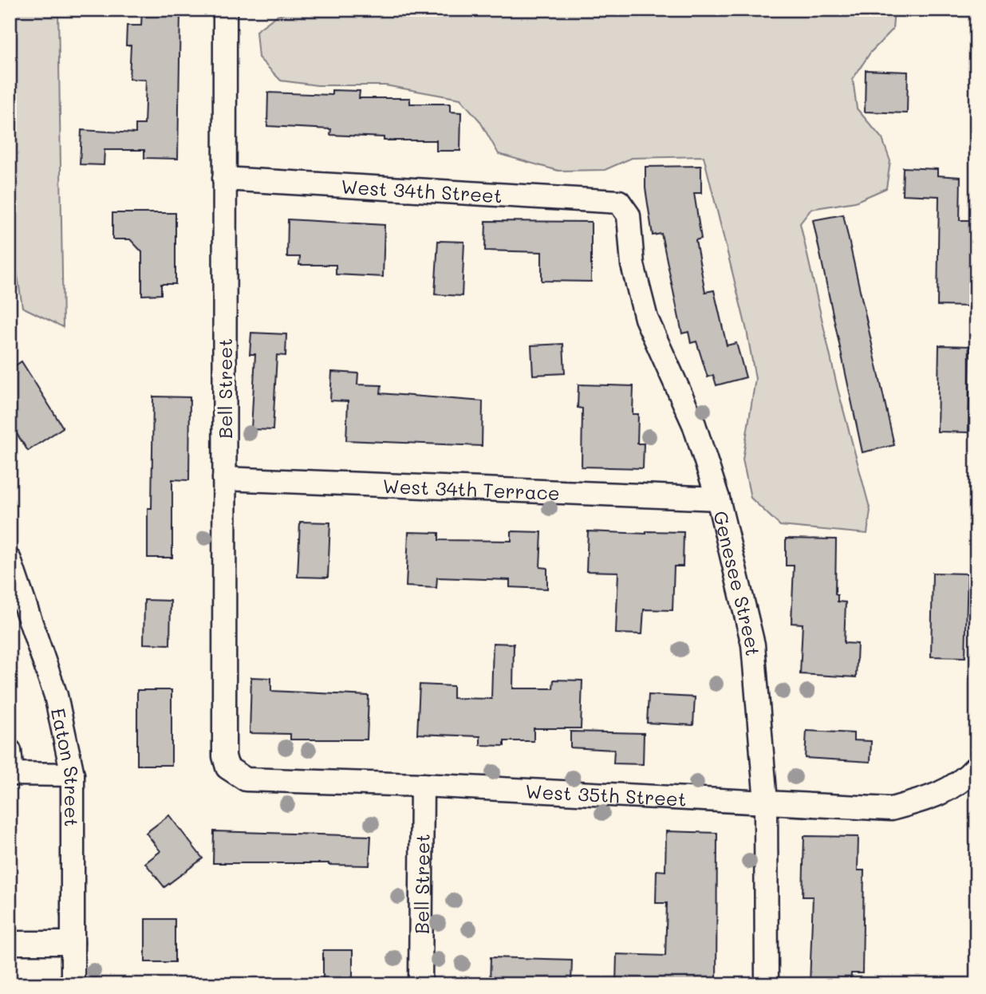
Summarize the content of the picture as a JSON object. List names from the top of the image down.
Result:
{
  "streets": {
    "street": [
      "West 34th Street",
      "Bell Street",
      "West 34th Terrace",
      "Genesee Street",
      "Eaton Street",
      "West 35th Street"
    ]
  },
  "crossings": [
    ["West 34th Street", "Bell Street"],
    ["West 34th Street", "Genesee Street"],
    ["Bell Street", "West 34th Terrace"],
    ["Bell Street", "West 35th Street"],
    ["West 34th Terrace", "Genesee Street"],
    ["Genesee Street", "West 35th Street"]
  ]
}
